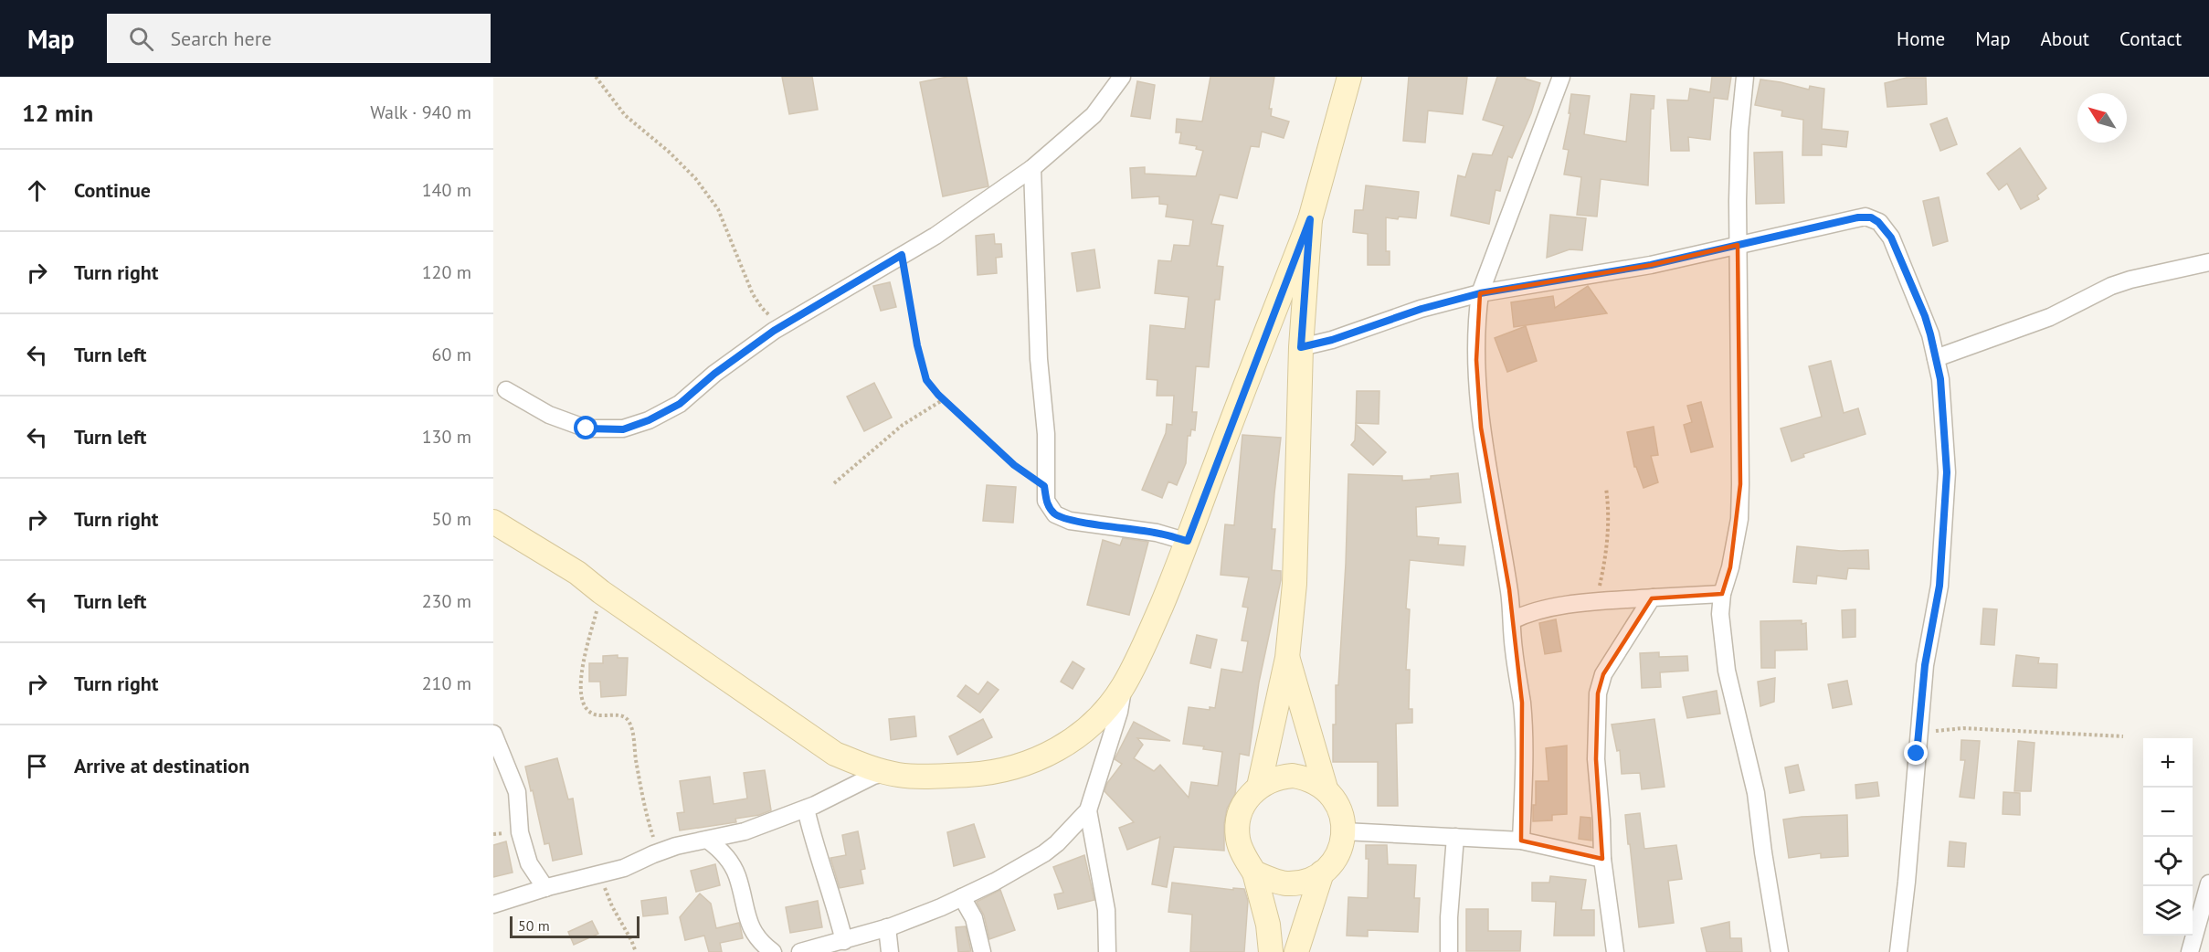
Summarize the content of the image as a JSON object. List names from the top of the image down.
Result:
{
  "scale_bar": "50 m",
  "north": "top left",
  "page": {
    "header": "Map",
    "search": "Search here",
    "nav": [
      "Home",
      "Map",
      "About",
      "Contact"
    ],
    "heading": ["12 min", "Walk · 940 m"],
    "list": [
      ["Continue", "140 m"],
      ["Turn right", "120 m"],
      ["Turn left", "60 m"],
      ["Turn left", "130 m"],
      ["Turn right", "50 m"],
      ["Turn left", "230 m"],
      ["Turn right", "210 m"],
      "Arrive at destination"
    ],
    "map_buttons": ["+", "−"],
    "scale": "50 m"
  }
}
